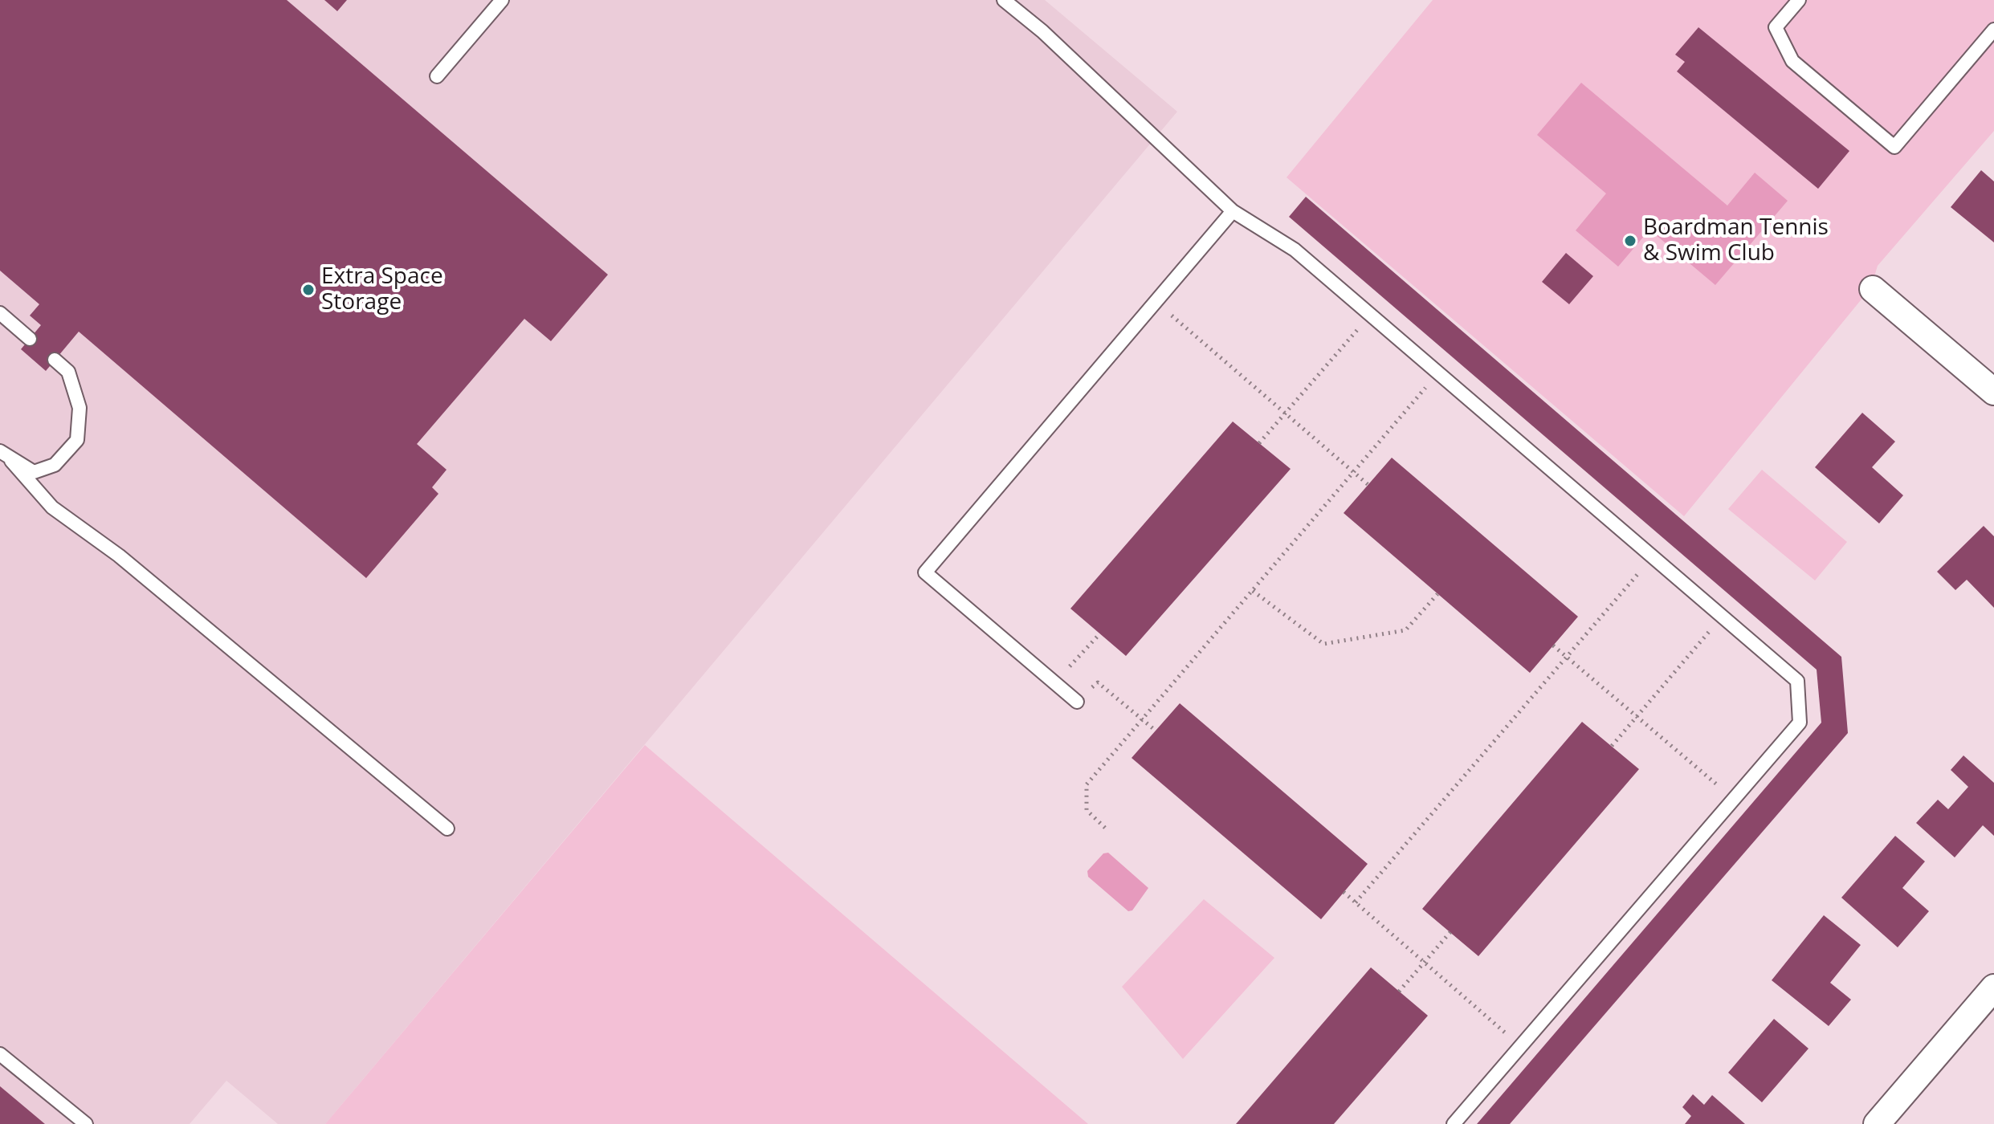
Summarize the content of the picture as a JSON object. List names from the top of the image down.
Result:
{
  "places": ["Boardman Tennis & Swim Club", "Extra Space Storage"]
}
